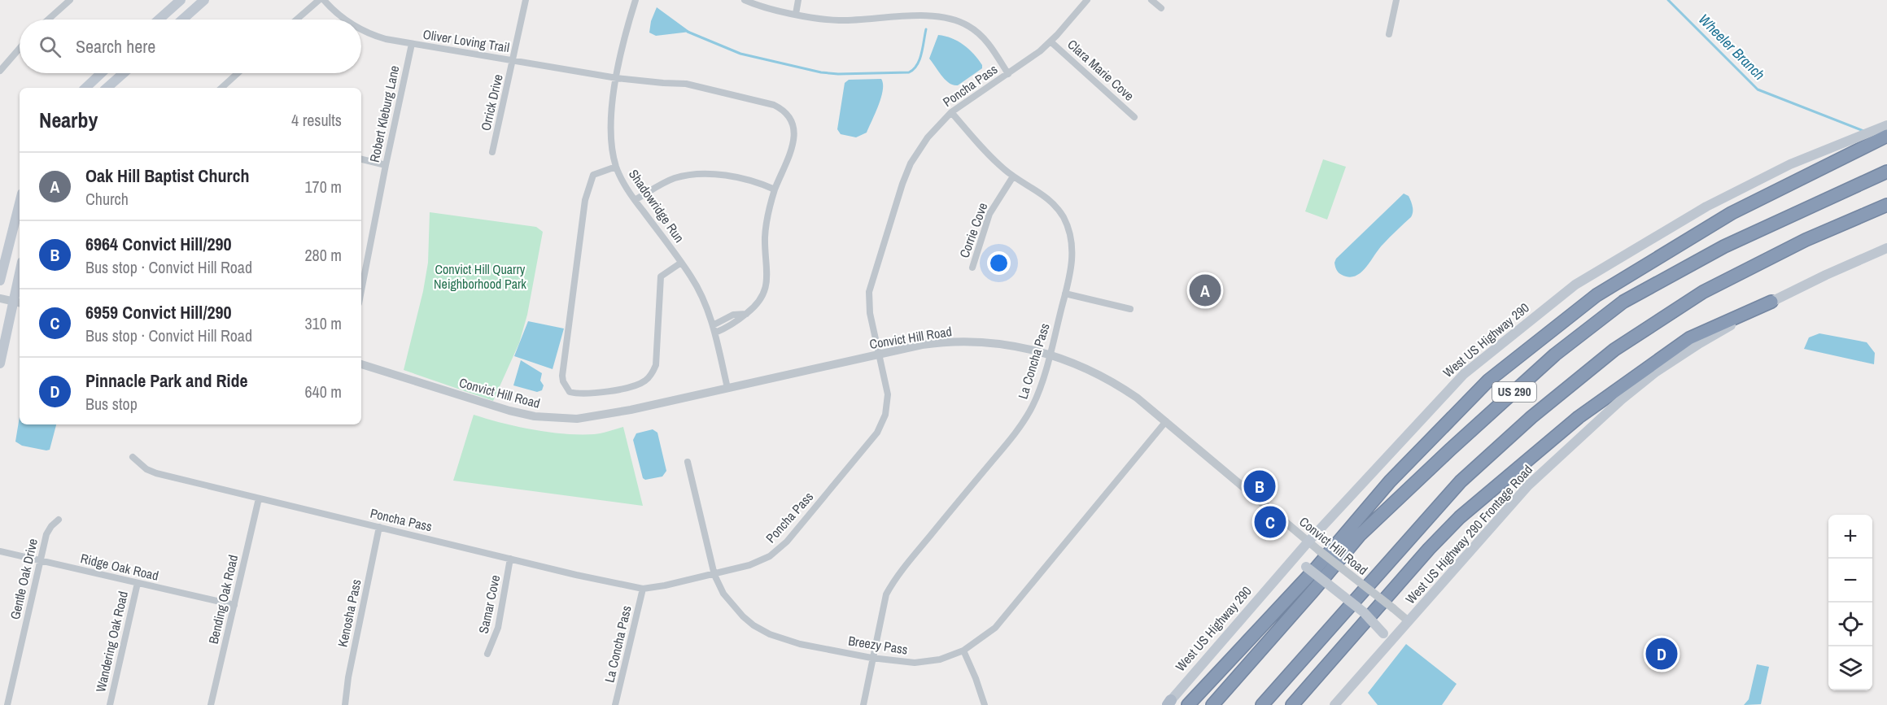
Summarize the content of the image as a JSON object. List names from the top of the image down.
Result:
{
  "streets": {
    "highway": ["US 290"],
    "main road": ["West US Highway 290", "West US Highway 290 Frontage Road"],
    "street": [
      "Oliver Loving Trail",
      "Clara Marie Cove",
      "Poncha Pass",
      "Orrick Drive",
      "Robert Kleburg Lane",
      "Shadowridge Run",
      "Corrie Cove",
      "Convict Hill Road",
      "La Concha Pass",
      "Ridge Oak Road",
      "Gentle Oak Drive",
      "Bending Oak Road",
      "Samar Cove",
      "Kenosha Pass",
      "Wandering Oak Road",
      "Breezy Pass"
    ]
  },
  "crossings": [
    ["Oliver Loving Trail", "Orrick Drive"],
    ["Oliver Loving Trail", "Robert Kleburg Lane"],
    ["Oliver Loving Trail", "Shadowridge Run"],
    ["Clara Marie Cove", "Poncha Pass"],
    ["Poncha Pass", "Convict Hill Road"],
    ["Poncha Pass", "La Concha Pass"],
    ["Poncha Pass", "Bending Oak Road"],
    ["Poncha Pass", "Samar Cove"],
    ["Poncha Pass", "Kenosha Pass"],
    ["Poncha Pass", "Breezy Pass"],
    ["Shadowridge Run", "Convict Hill Road"],
    ["Corrie Cove", "La Concha Pass"],
    ["Convict Hill Road", "West US Highway 290"],
    ["Convict Hill Road", "La Concha Pass"],
    ["Convict Hill Road", "West US Highway 290 Frontage Road"],
    ["Convict Hill Road", "Breezy Pass"],
    ["La Concha Pass", "Breezy Pass"],
    ["Ridge Oak Road", "Gentle Oak Drive"],
    ["Ridge Oak Road", "Bending Oak Road"],
    ["Ridge Oak Road", "Wandering Oak Road"]
  ],
  "water": ["Wheeler Branch"],
  "parks": ["Convict Hill Quarry Neighborhood Park"],
  "page": {
    "search": "Search here",
    "heading": ["Nearby", "4 results"],
    "list": [
      {
        "mark": "A",
        "name": "Oak Hill Baptist Church",
        "note": "Church",
        "value": "170 m"
      },
      {
        "mark": "B",
        "name": "6964 Convict Hill/290",
        "note": "Bus stop · Convict Hill Road",
        "value": "280 m"
      },
      {
        "mark": "C",
        "name": "6959 Convict Hill/290",
        "note": "Bus stop · Convict Hill Road",
        "value": "310 m"
      },
      {
        "mark": "D",
        "name": "Pinnacle Park and Ride",
        "note": "Bus stop",
        "value": "640 m"
      }
    ],
    "pins": [
      "A",
      "B",
      "C",
      "D"
    ],
    "map_buttons": ["+", "−"]
  }
}
